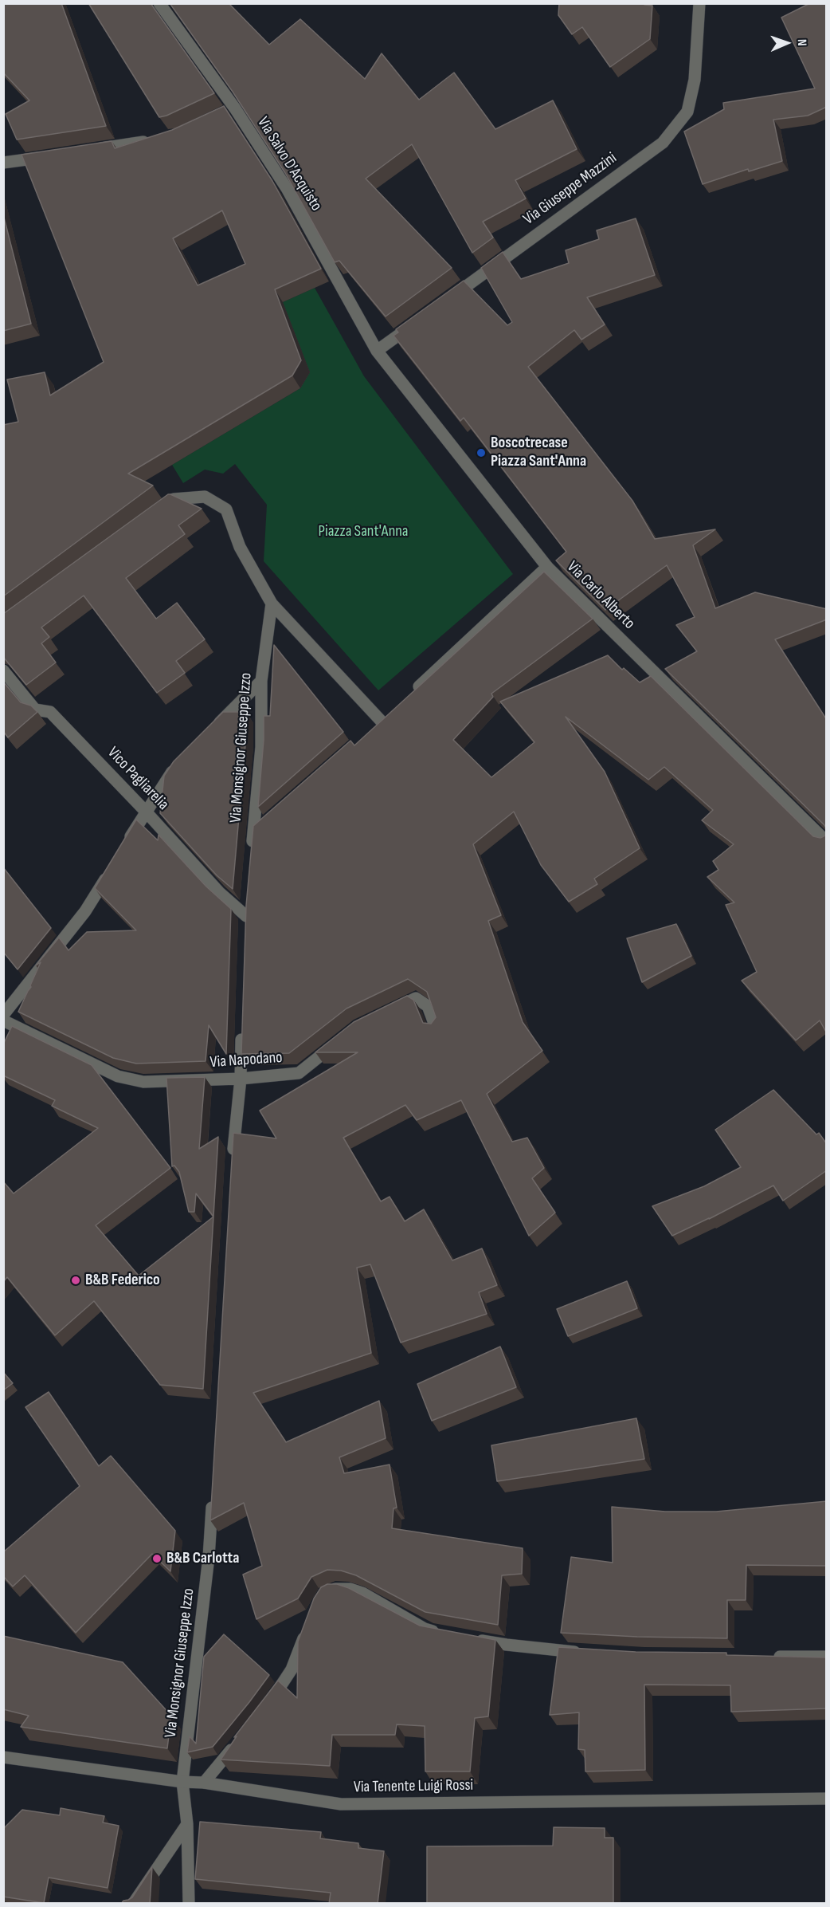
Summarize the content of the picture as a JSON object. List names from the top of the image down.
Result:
{
  "streets": {
    "street": [
      "Via Salvo D'Acquisto",
      "Via Giuseppe Mazzini",
      "Via Carlo Alberto",
      "Via Monsignor Giuseppe Izzo",
      "Vico Pagliarelia",
      "Via Napodano",
      "Via Tenente Luigi Rossi"
    ]
  },
  "crossings": [
    ["Via Salvo D'Acquisto", "Via Carlo Alberto"],
    ["Via Monsignor Giuseppe Izzo", "Via Tenente Luigi Rossi"]
  ],
  "parks": ["Piazza Sant'Anna"],
  "places": ["Boscotrecase Piazza Sant'Anna", "B&B Federico", "B&B Carlotta"],
  "north": "right"
}
